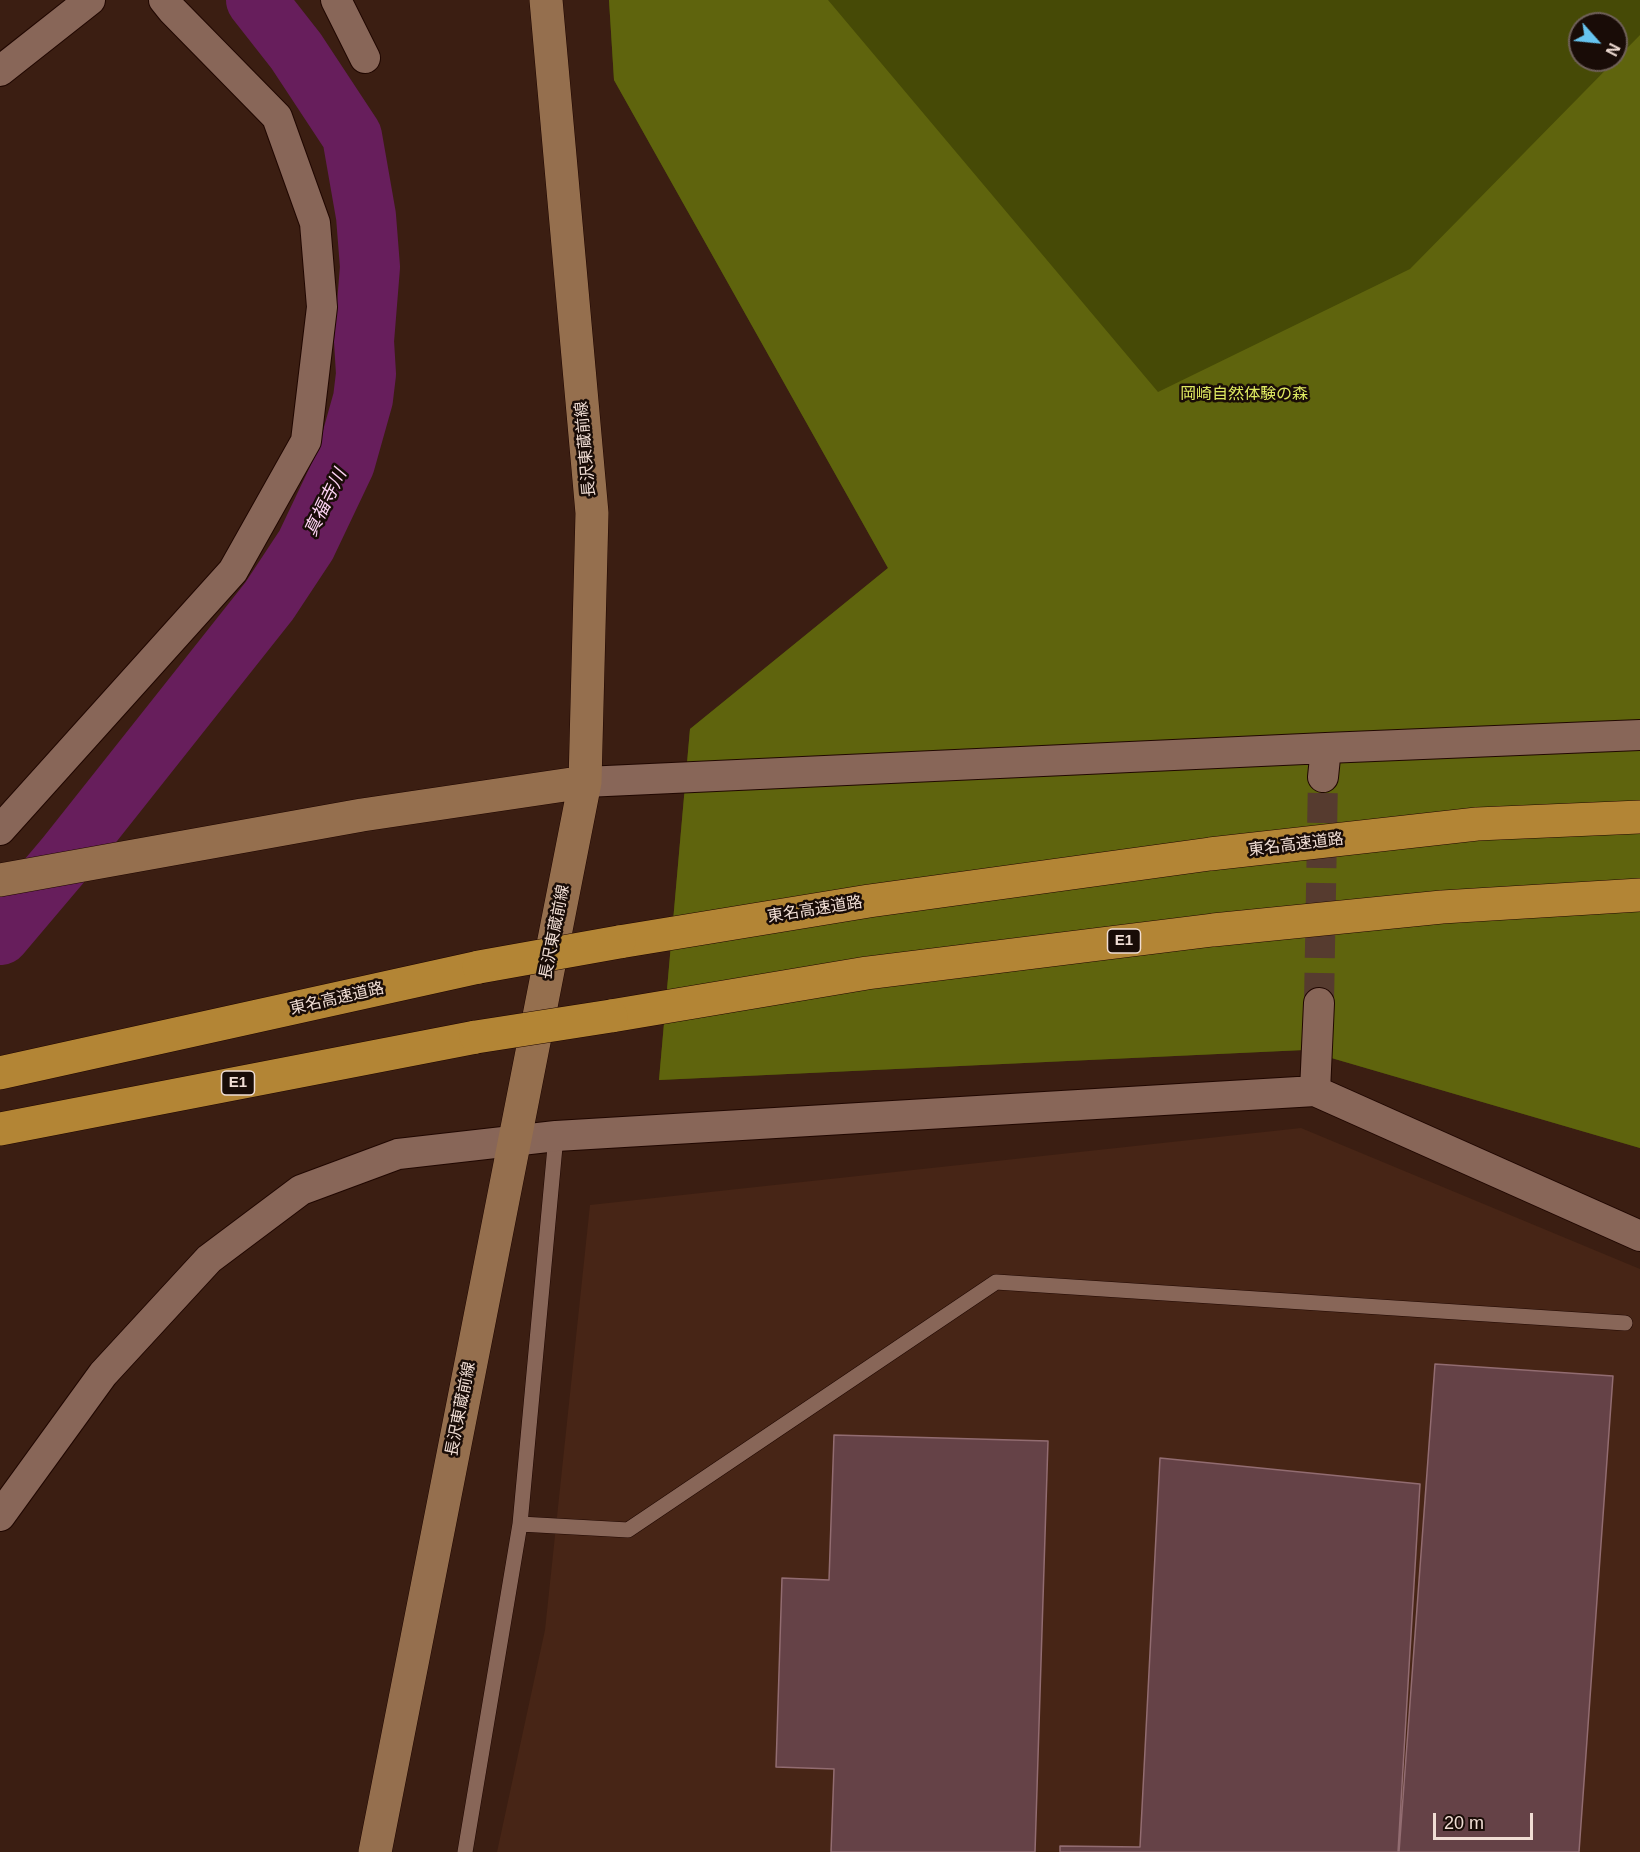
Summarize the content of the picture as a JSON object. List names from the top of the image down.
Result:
{
  "streets": {
    "highway": ["東名高速道路", "E1"],
    "main road": ["長沢東蔵前線"]
  },
  "water": ["真福寺川"],
  "parks": ["岡崎自然体験の森"],
  "scale_bar": "20 m",
  "north": "bottom right"
}
